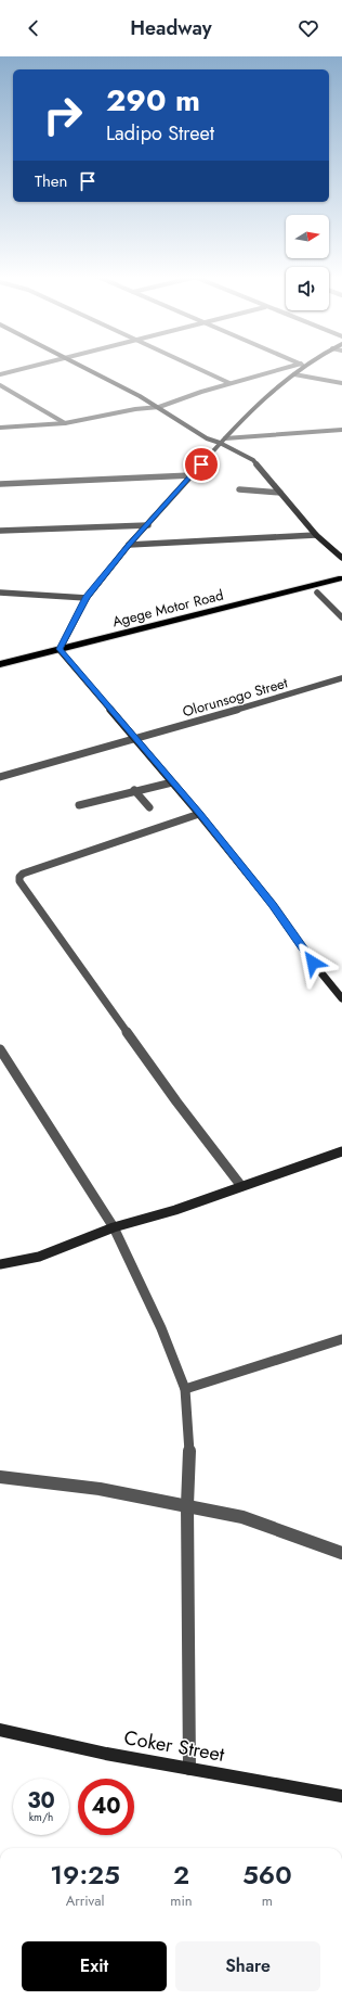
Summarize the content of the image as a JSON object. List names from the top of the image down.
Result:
{
  "streets": {
    "highway": ["Agege Motor Road"],
    "street": ["Olorunsogo Street", "Coker Street"]
  },
  "north": "right",
  "page": {
    "header": "Headway",
    "turn": ["290 m", "Ladipo Street"],
    "then": "Then",
    "speed": "30 km/h",
    "limit": "40",
    "eta": [
      "19:25",
      "Arrival",
      "2",
      "min",
      "560",
      "m"
    ],
    "buttons": ["Exit", "Share"]
  }
}
